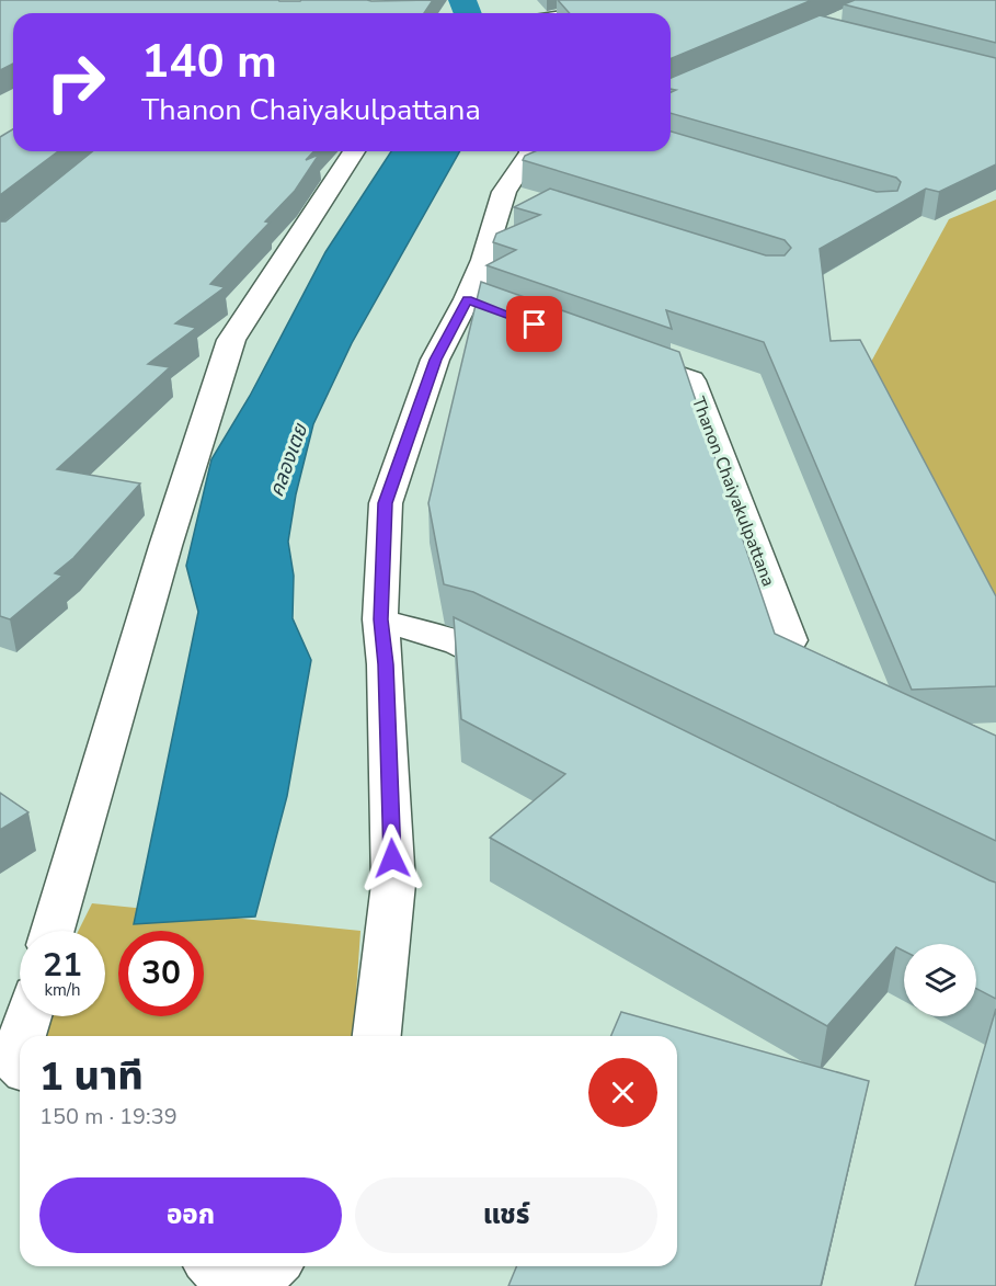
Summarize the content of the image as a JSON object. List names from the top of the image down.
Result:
{
  "streets": {
    "street": ["Thanon Chaiyakulpattana"]
  },
  "water": ["คลองเตย"],
  "page": {
    "turn": ["140 m", "Thanon Chaiyakulpattana"],
    "speed": "21 km/h",
    "limit": "30",
    "heading": ["1 นาที", "150 m · 19:39"],
    "buttons": ["ออก", "แชร์"]
  }
}
